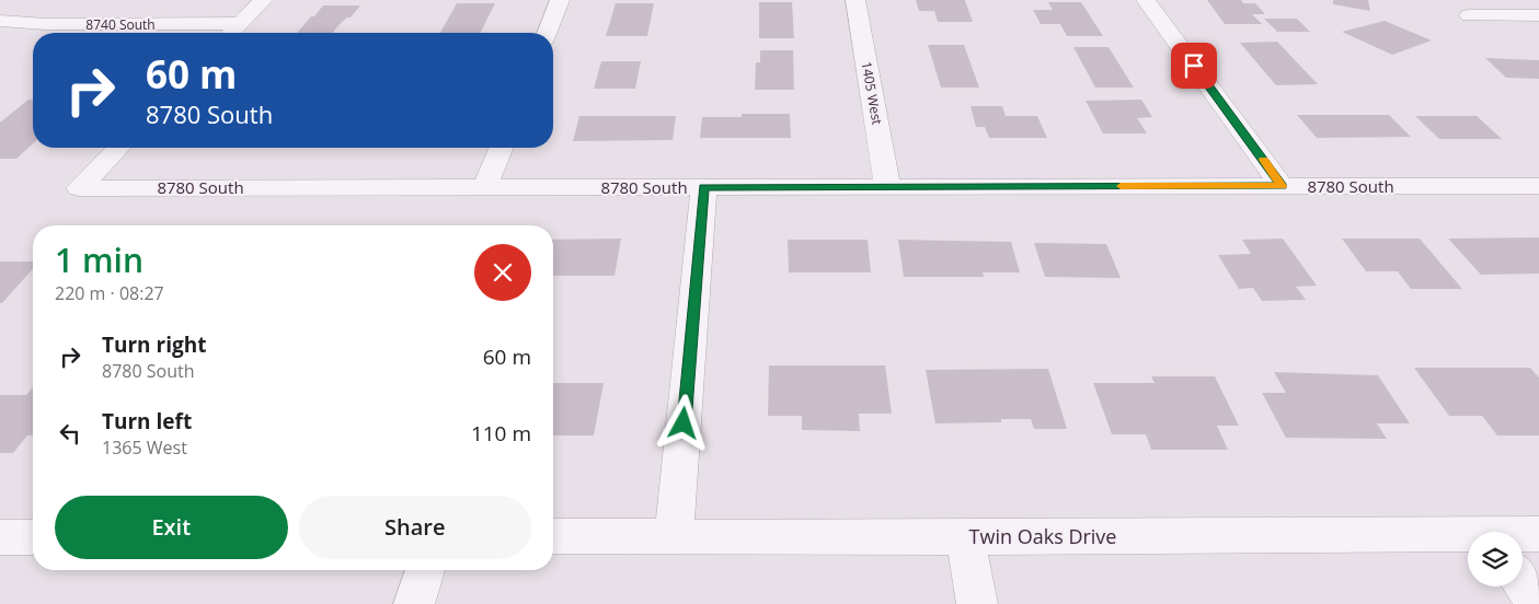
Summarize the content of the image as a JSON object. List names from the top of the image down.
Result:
{
  "streets": {
    "street": [
      "8740 South",
      "1405 West",
      "8780 South",
      "Twin Oaks Drive"
    ]
  },
  "crossings": [
    ["1405 West", "8780 South"]
  ],
  "page": {
    "turn": ["60 m", "8780 South"],
    "heading": ["1 min", "220 m · 08:27"],
    "list": [
      {
        "name": "Turn right",
        "note": "8780 South",
        "value": "60 m"
      },
      {
        "name": "Turn left",
        "note": "1365 West",
        "value": "110 m"
      }
    ],
    "buttons": ["Exit", "Share"]
  }
}
